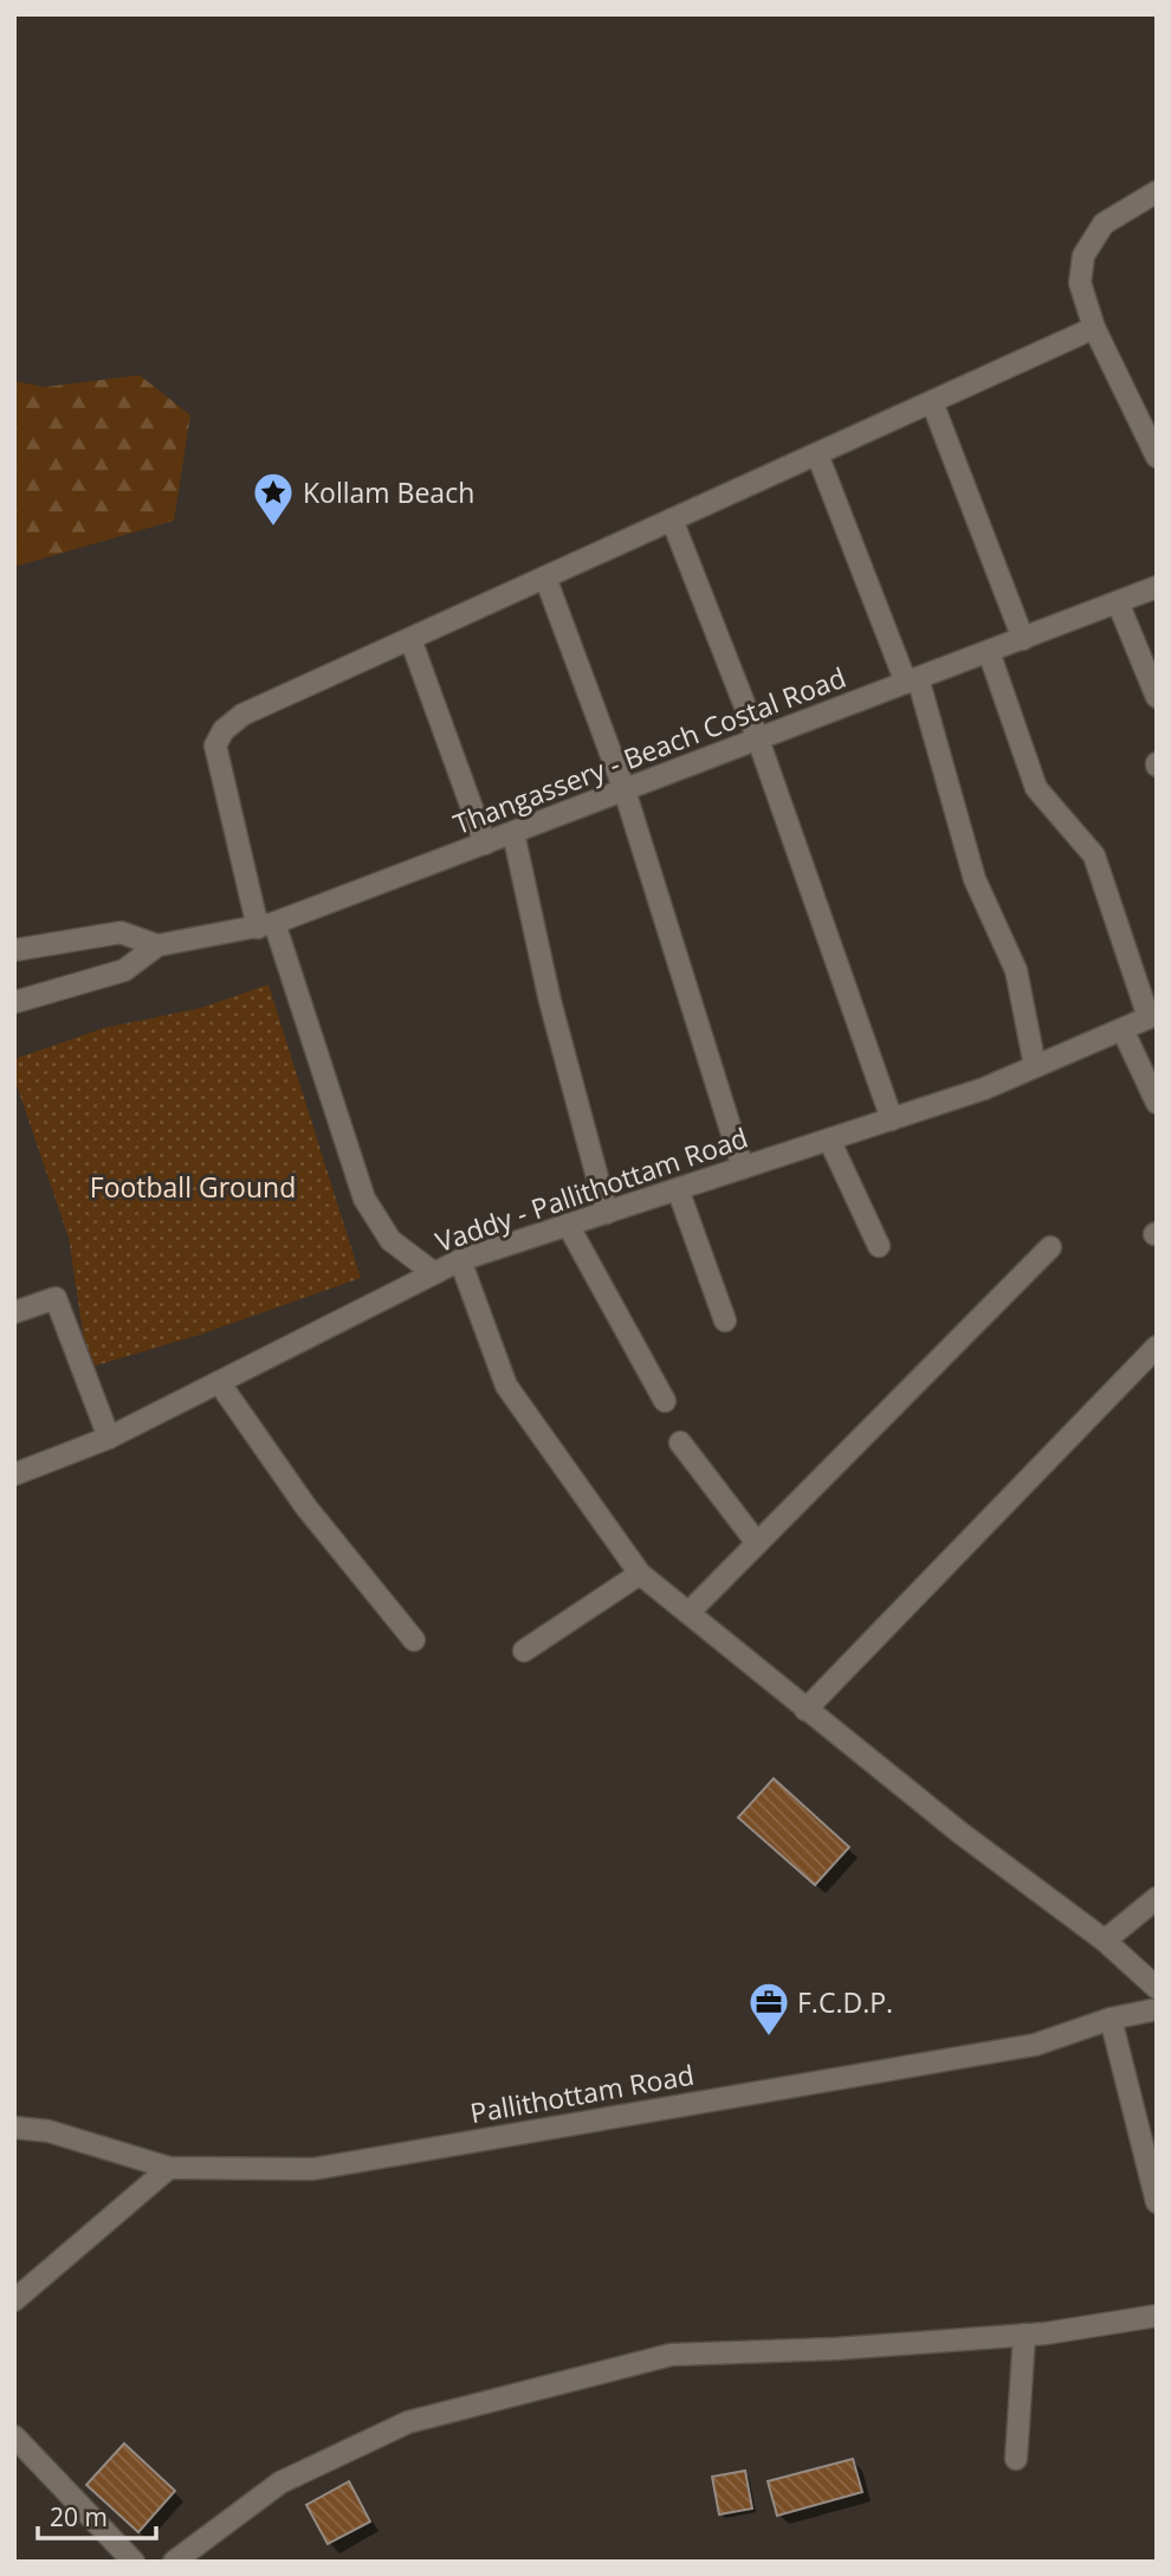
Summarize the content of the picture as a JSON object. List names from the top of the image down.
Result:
{
  "streets": {
    "street": ["Thangassery - Beach Costal Road", "Vaddy - Pallithottam Road", "Pallithottam Road"]
  },
  "parks": ["Football Ground"],
  "places": {
    "place": ["Kollam Beach"],
    "office": ["F.C.D.P."]
  },
  "scale_bar": "20 m"
}
